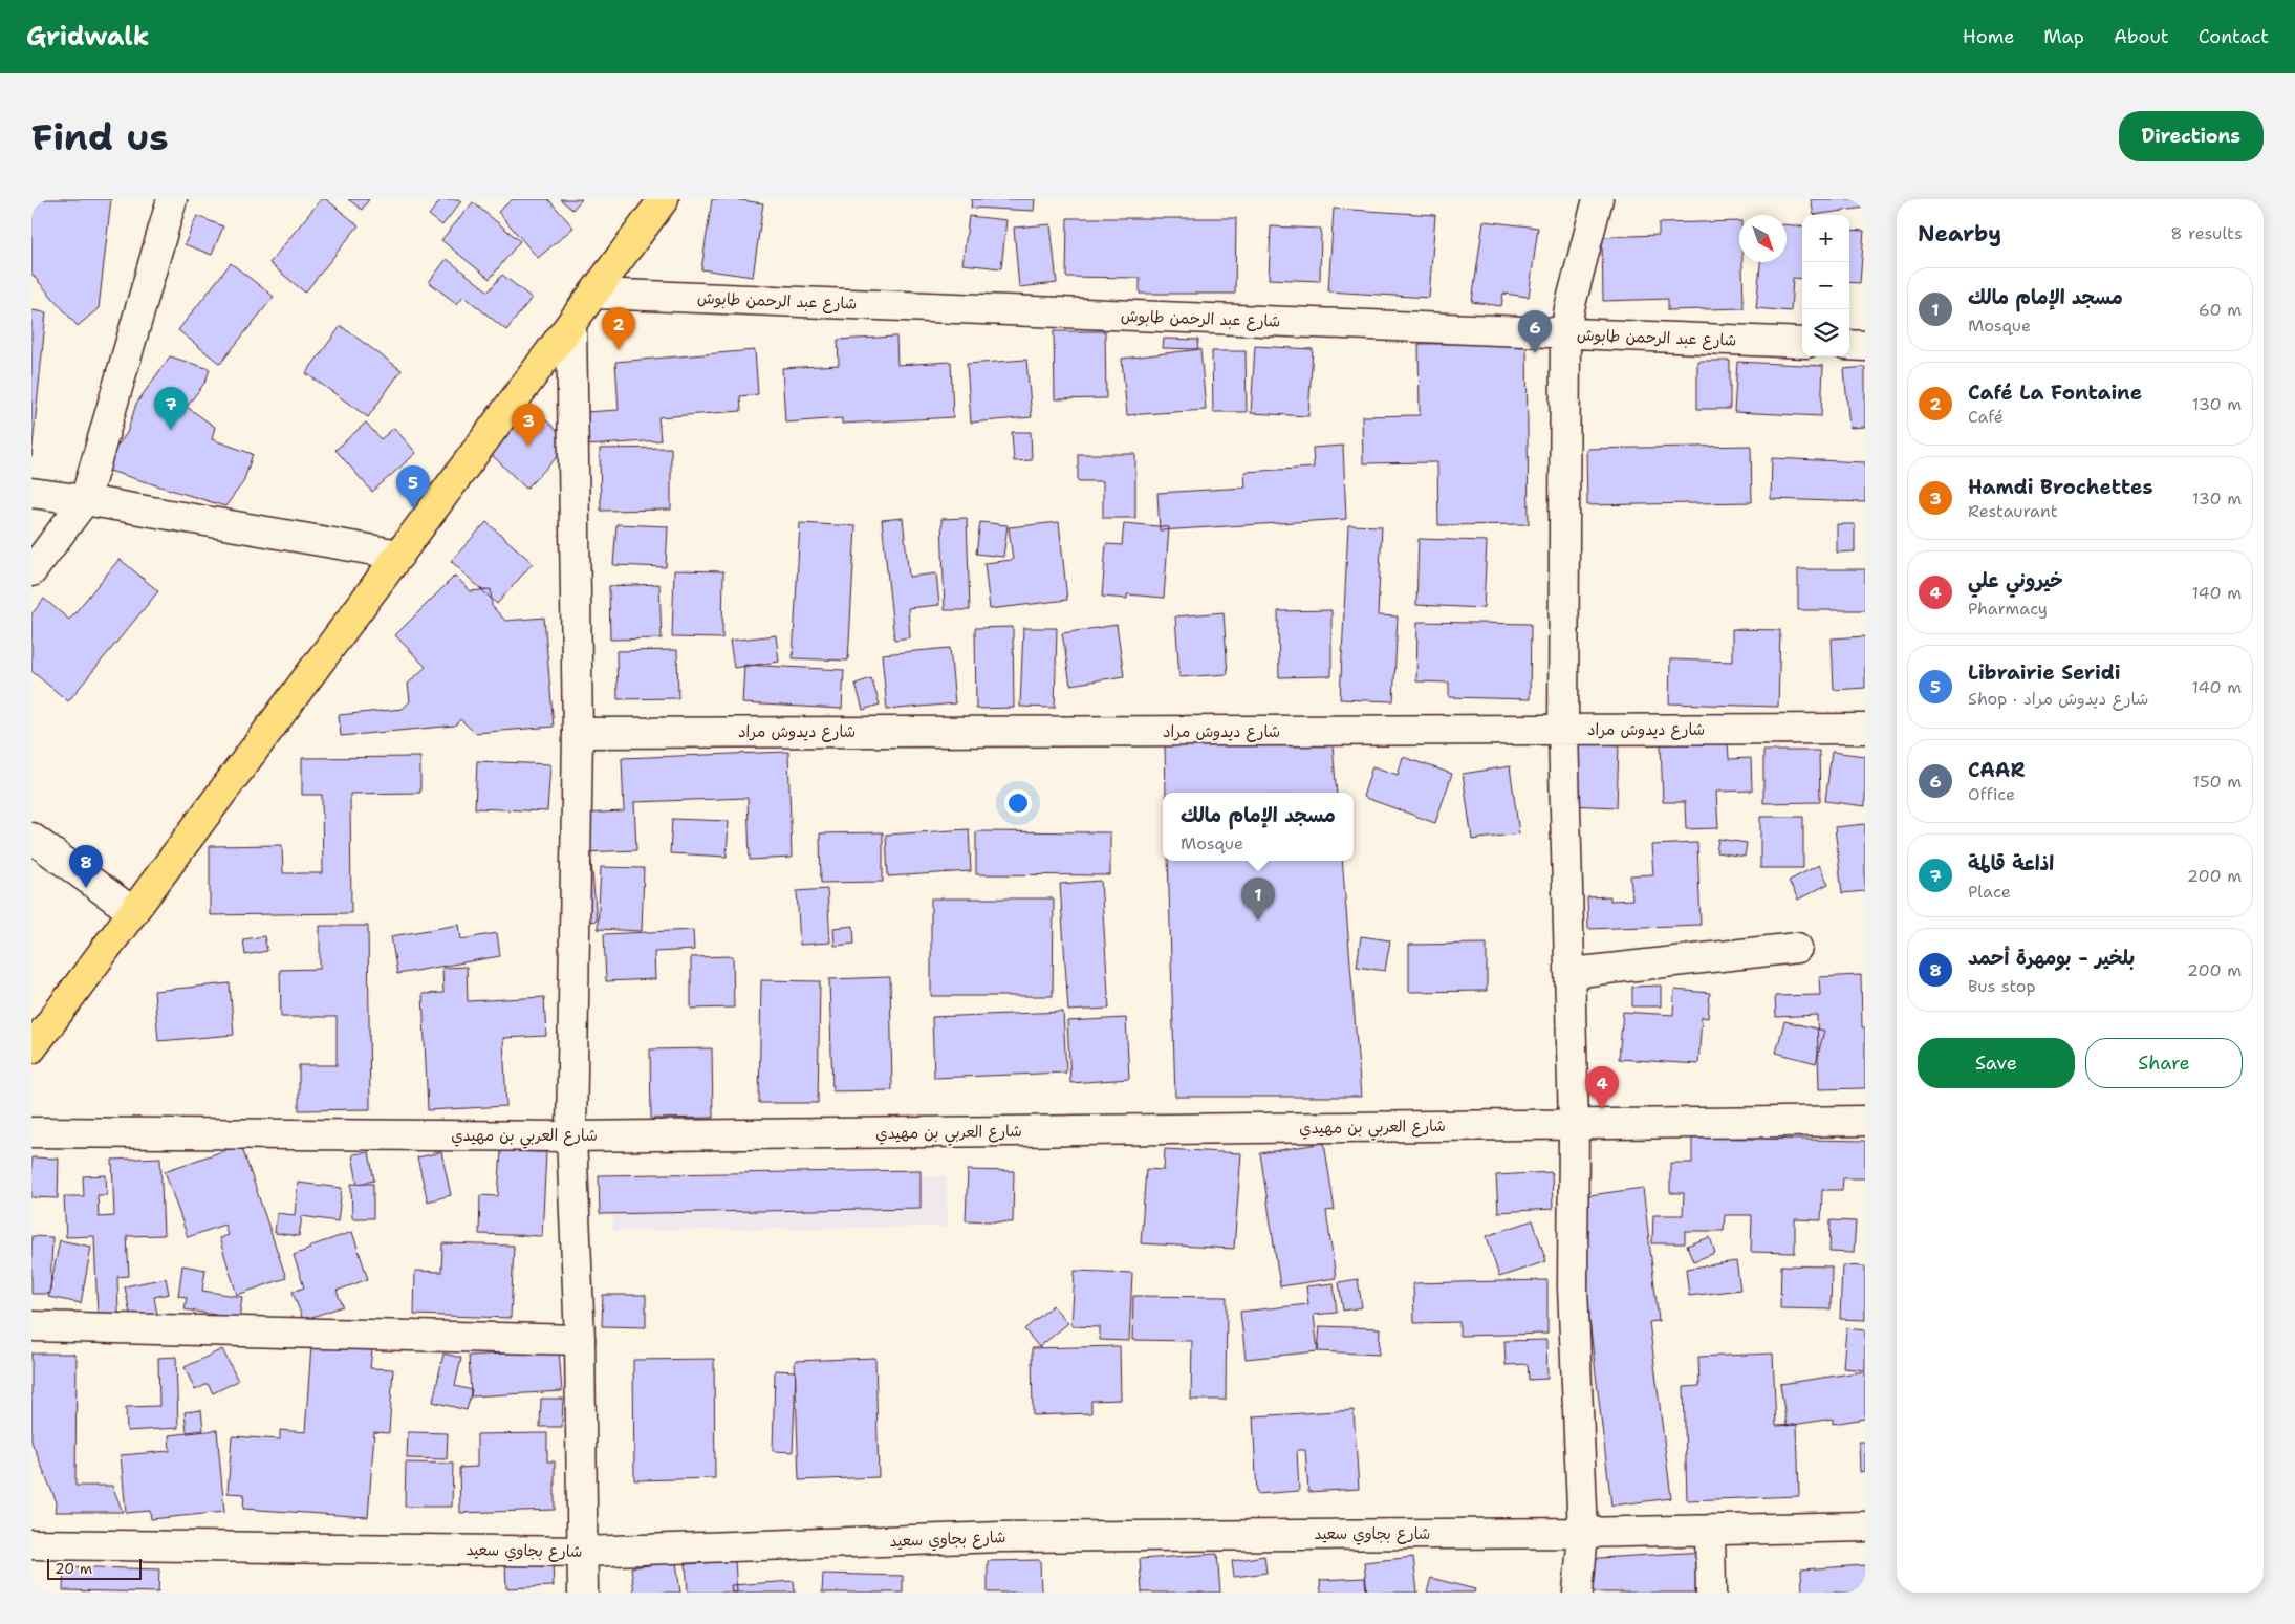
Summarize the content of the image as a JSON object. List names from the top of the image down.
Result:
{
  "streets": {
    "street": [
      "شارع عبد الرحمن طابوش",
      "شارع ديدوش مراد",
      "شارع العربي بن مهيدي",
      "شارع بجاوي سعيد"
    ]
  },
  "scale_bar": "20 m",
  "north": "bottom right",
  "page": {
    "header": "Gridwalk",
    "nav": [
      "Home",
      "Map",
      "About",
      "Contact"
    ],
    "buttons": [
      "Directions",
      ["Save", "Share"]
    ],
    "title": "Find us",
    "heading": ["Nearby", "8 results"],
    "map_buttons": ["+", "−"],
    "list": [
      {
        "mark": "1",
        "name": "مسجد الإمام مالك",
        "note": "Mosque",
        "value": "60 m"
      },
      {
        "mark": "2",
        "name": "Café La Fontaine",
        "note": "Café",
        "value": "130 m"
      },
      {
        "mark": "3",
        "name": "Hamdi Brochettes",
        "note": "Restaurant",
        "value": "130 m"
      },
      {
        "mark": "4",
        "name": "خيروني علي",
        "note": "Pharmacy",
        "value": "140 m"
      },
      {
        "mark": "5",
        "name": "Librairie Seridi",
        "note": "Shop · شارع ديدوش مراد",
        "value": "140 m"
      },
      {
        "mark": "6",
        "name": "CAAR",
        "note": "Office",
        "value": "150 m"
      },
      {
        "mark": "7",
        "name": "اذاعة قالمة",
        "note": "Place",
        "value": "200 m"
      },
      {
        "mark": "8",
        "name": "بلخير - بومهرة أحمد",
        "note": "Bus stop",
        "value": "200 m"
      }
    ],
    "pins": [
      "2",
      "6",
      "7",
      "3",
      "5",
      "8",
      "1",
      "4"
    ],
    "popup": ["مسجد الإمام مالك", "Mosque"],
    "scale": "20 m"
  }
}
